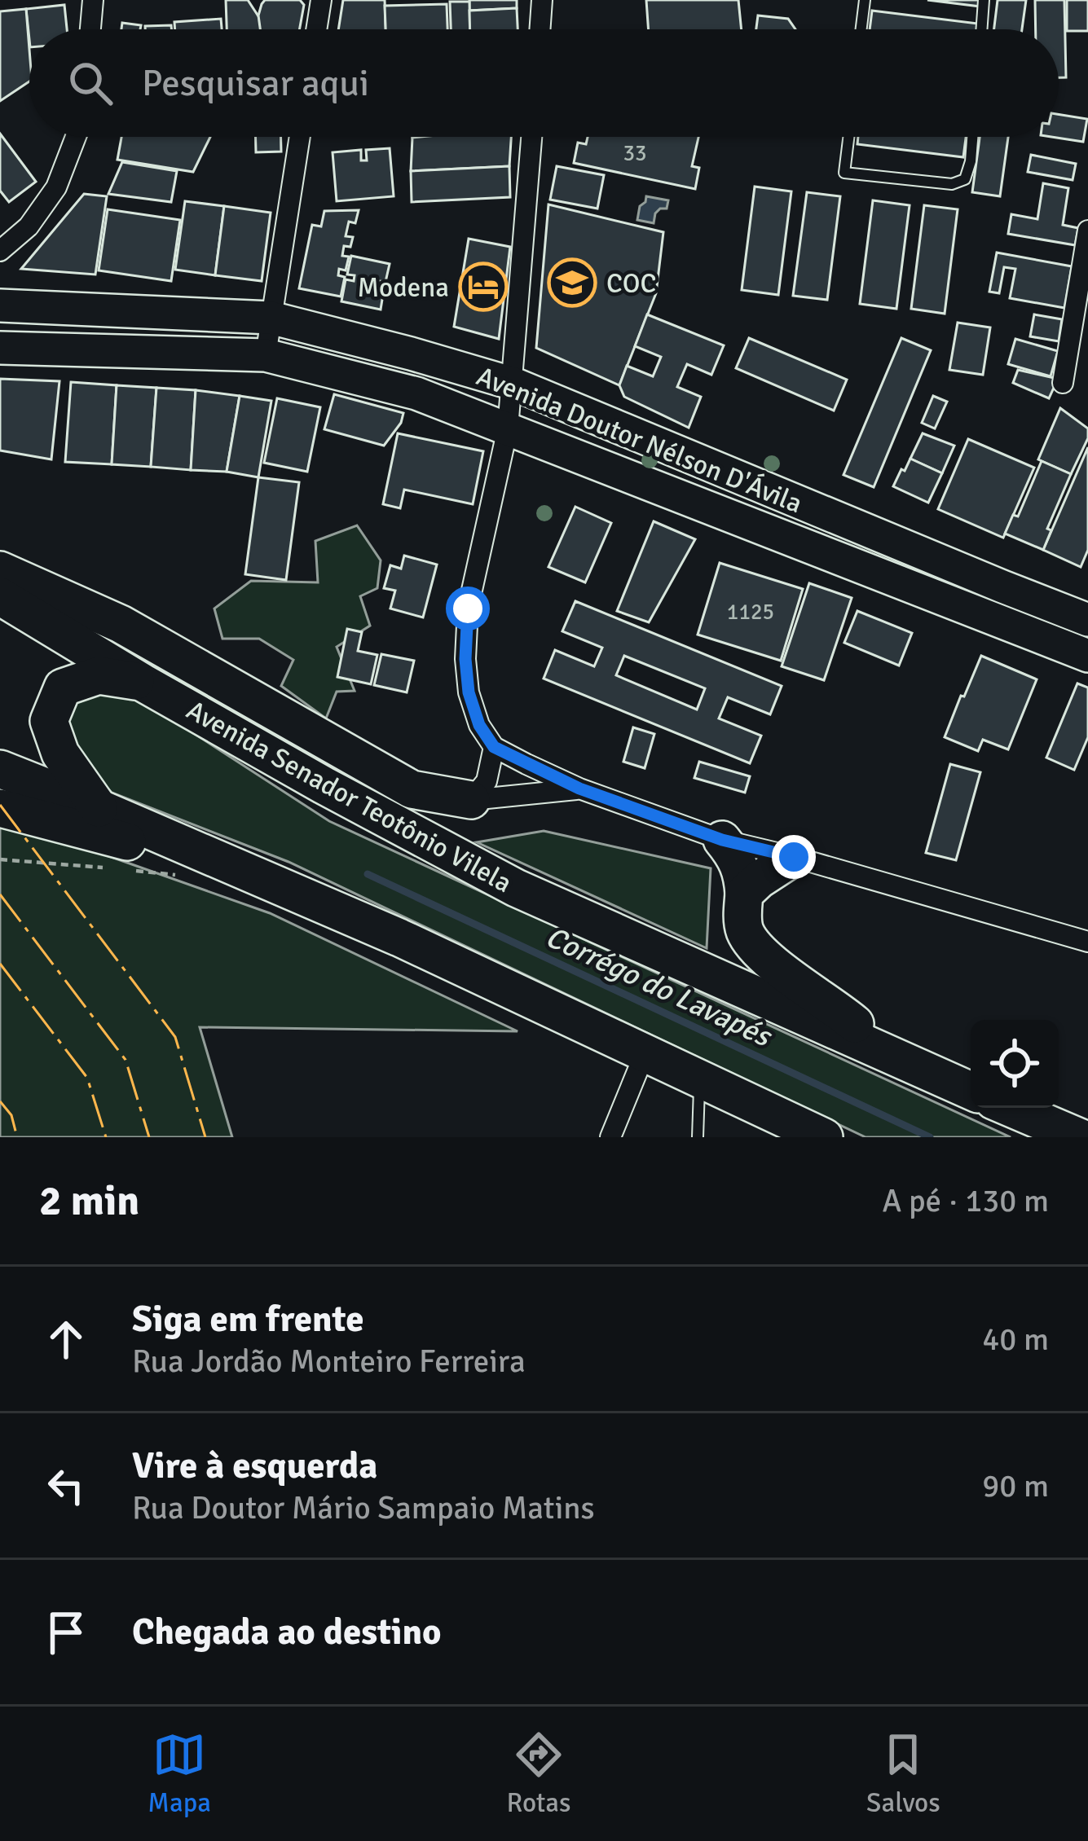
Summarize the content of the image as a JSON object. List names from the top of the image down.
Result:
{
  "streets": {
    "highway": ["Avenida Senador Teotônio Vilela"],
    "main road": ["Avenida Doutor Nélson D'Ávila"]
  },
  "water": ["Corrégo do Lavapés"],
  "places": {
    "school or university": ["COC"],
    "hotel": ["Modena"]
  },
  "house_numbers": ["33", "1125"],
  "page": {
    "search": "Pesquisar aqui",
    "heading": ["2 min", "A pé · 130 m"],
    "list": [
      ["Siga em frente", "Rua Jordão Monteiro Ferreira", "40 m"],
      ["Vire à esquerda", "Rua Doutor Mário Sampaio Matins", "90 m"],
      "Chegada ao destino"
    ],
    "nav": ["Mapa", "Rotas", "Salvos"]
  }
}
